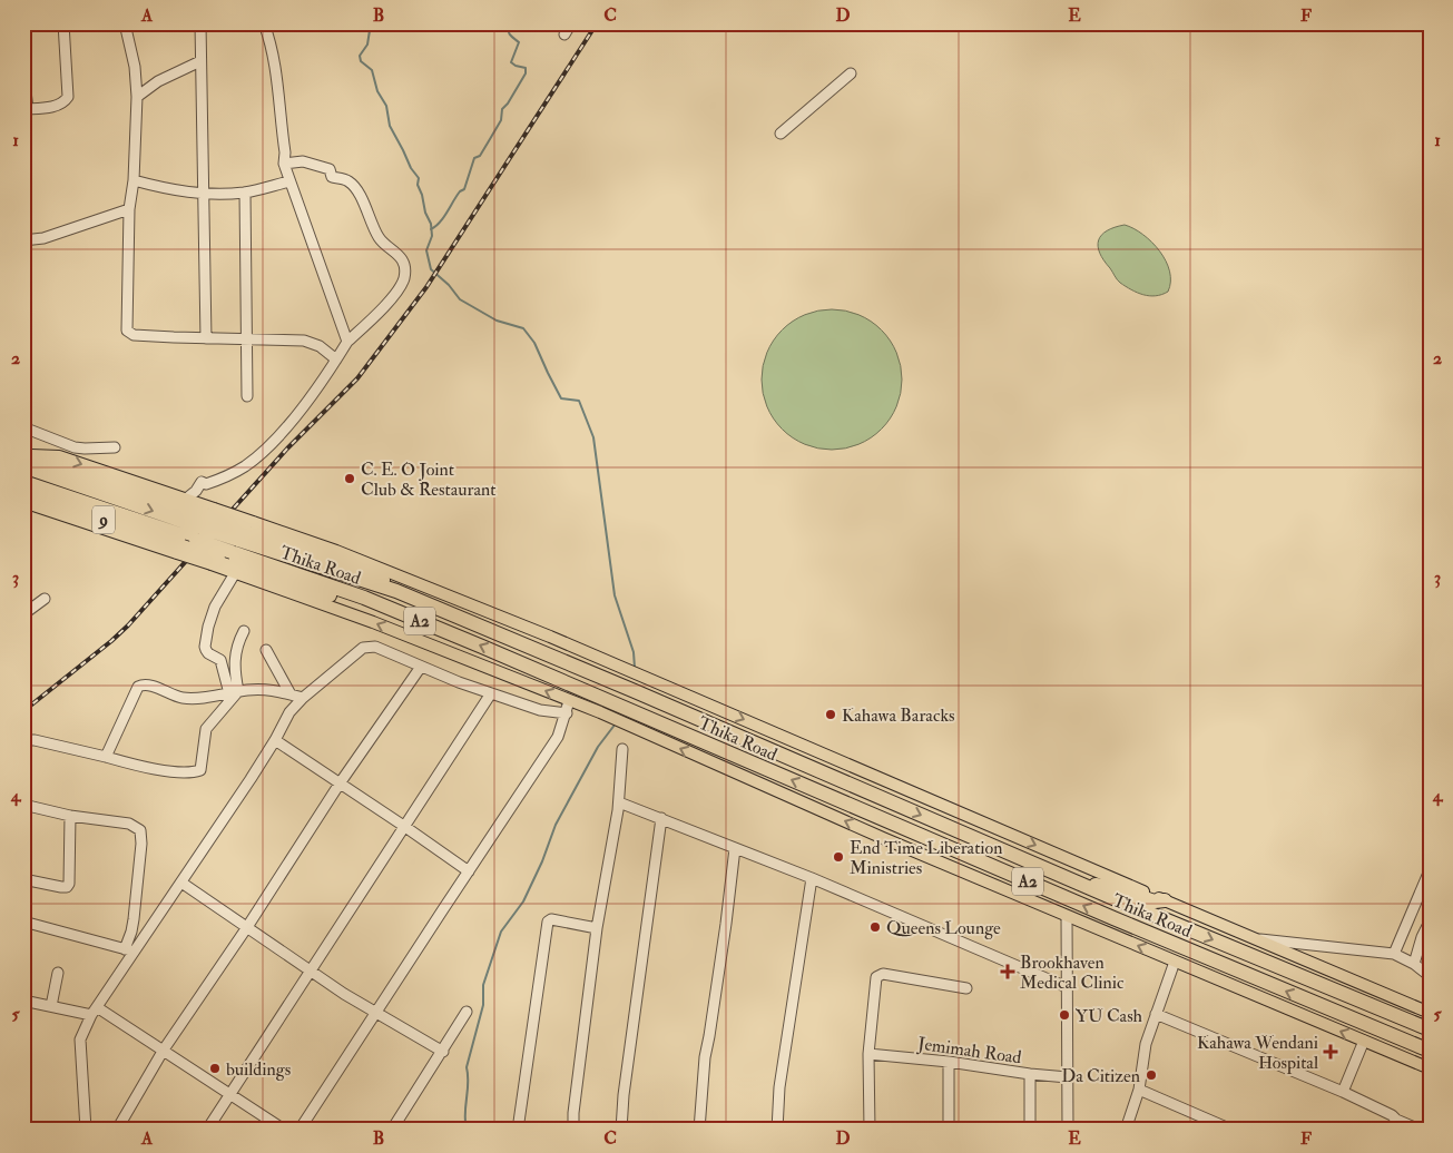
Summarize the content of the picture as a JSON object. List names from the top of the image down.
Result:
{
  "streets": {
    "highway": ["9", "Thika Road", "A2"],
    "street": ["Jemimah Road"]
  },
  "crossings": [
    ["9", "Thika Road"]
  ],
  "places": {
    "other": [
      "C. E. O Joint Club & Restaurant",
      "Kahawa Baracks",
      "End Time Liberation Ministries",
      "Queens Lounge",
      "YU Cash",
      "buildings",
      "Da Citizen"
    ],
    "health": ["Brookhaven Medical Clinic", "Kahawa Wendani Hospital"]
  },
  "grid": {
    "columns": [
      "A",
      "B",
      "C",
      "D",
      "E",
      "F"
    ],
    "rows": [
      "1",
      "2",
      "3",
      "4",
      "5"
    ]
  }
}
